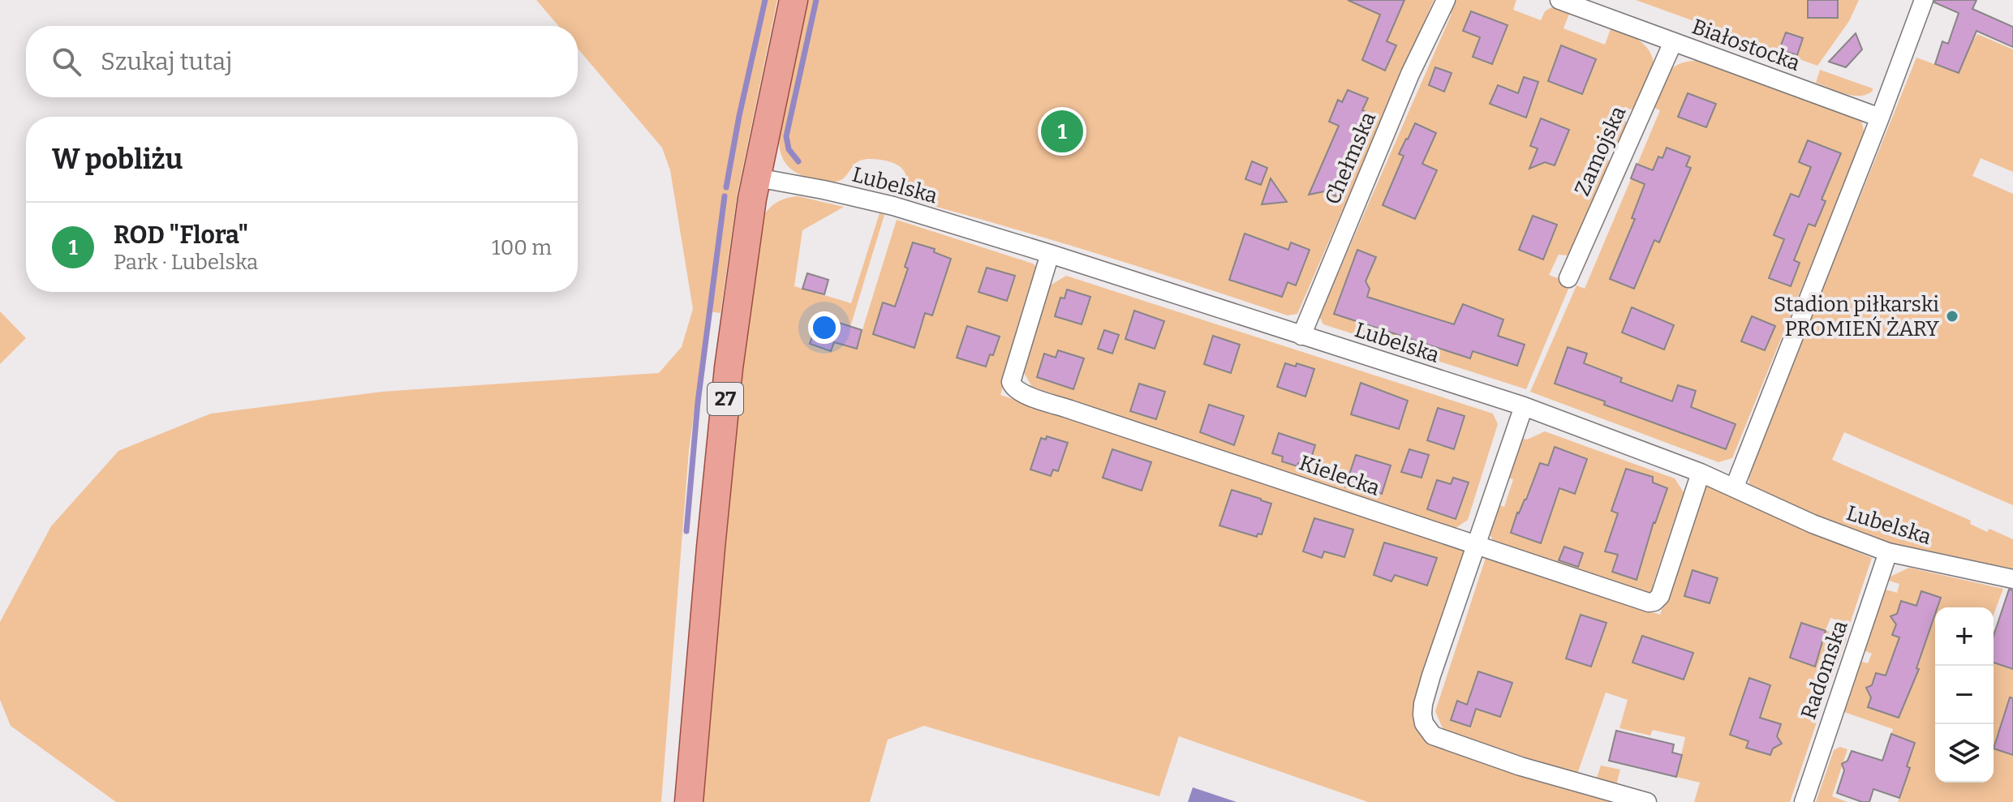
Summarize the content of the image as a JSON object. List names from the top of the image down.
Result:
{
  "streets": {
    "main road": ["27"],
    "street": [
      "Białostocka",
      "Zamojska",
      "Chełmska",
      "Lubelska",
      "Kielecka",
      "Radomska"
    ]
  },
  "crossings": [
    ["Białostocka", "Zamojska"],
    ["Chełmska", "Lubelska"],
    ["Lubelska", "27"],
    ["Lubelska", "Kielecka"],
    ["Lubelska", "Radomska"]
  ],
  "places": ["Stadion piłkarski PROMIEŃ ŻARY"],
  "page": {
    "search": "Szukaj tutaj",
    "pins": "1",
    "heading": "W pobliżu",
    "list": [
      {
        "mark": "1",
        "name": "ROD \"Flora\"",
        "note": "Park · Lubelska",
        "value": "100 m"
      }
    ],
    "map_buttons": ["+", "−"]
  }
}
